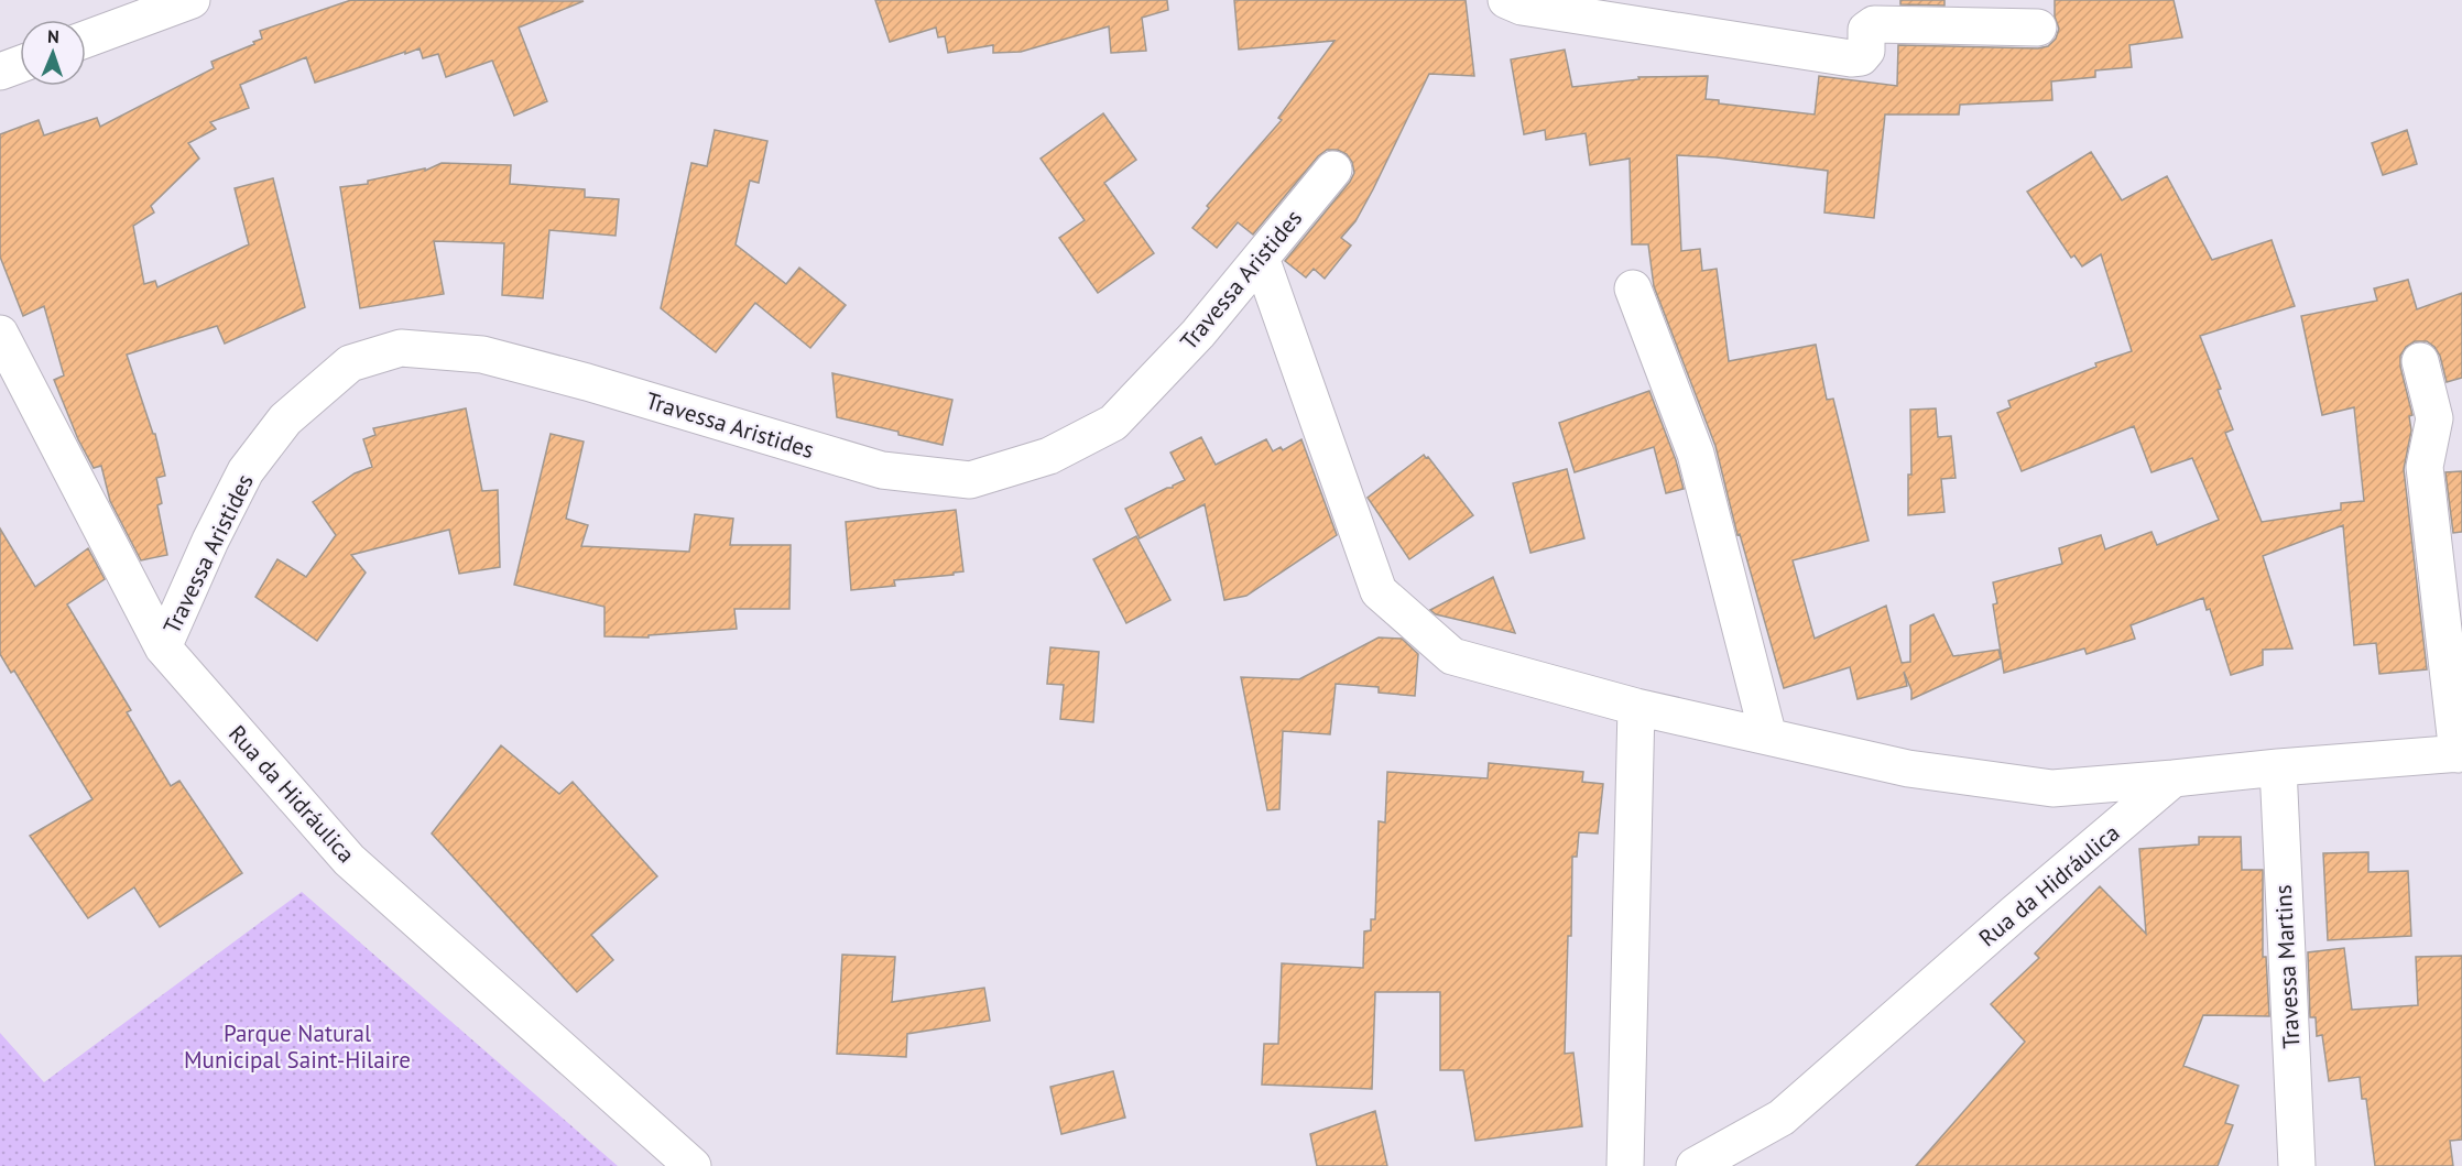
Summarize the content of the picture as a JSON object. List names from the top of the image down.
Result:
{
  "streets": {
    "street": ["Travessa Aristides", "Rua da Hidráulica", "Travessa Martins"]
  },
  "crossings": [
    ["Travessa Aristides", "Rua da Hidráulica"]
  ],
  "parks": ["Parque Natural Municipal Saint-Hilaire"],
  "north": "top"
}
